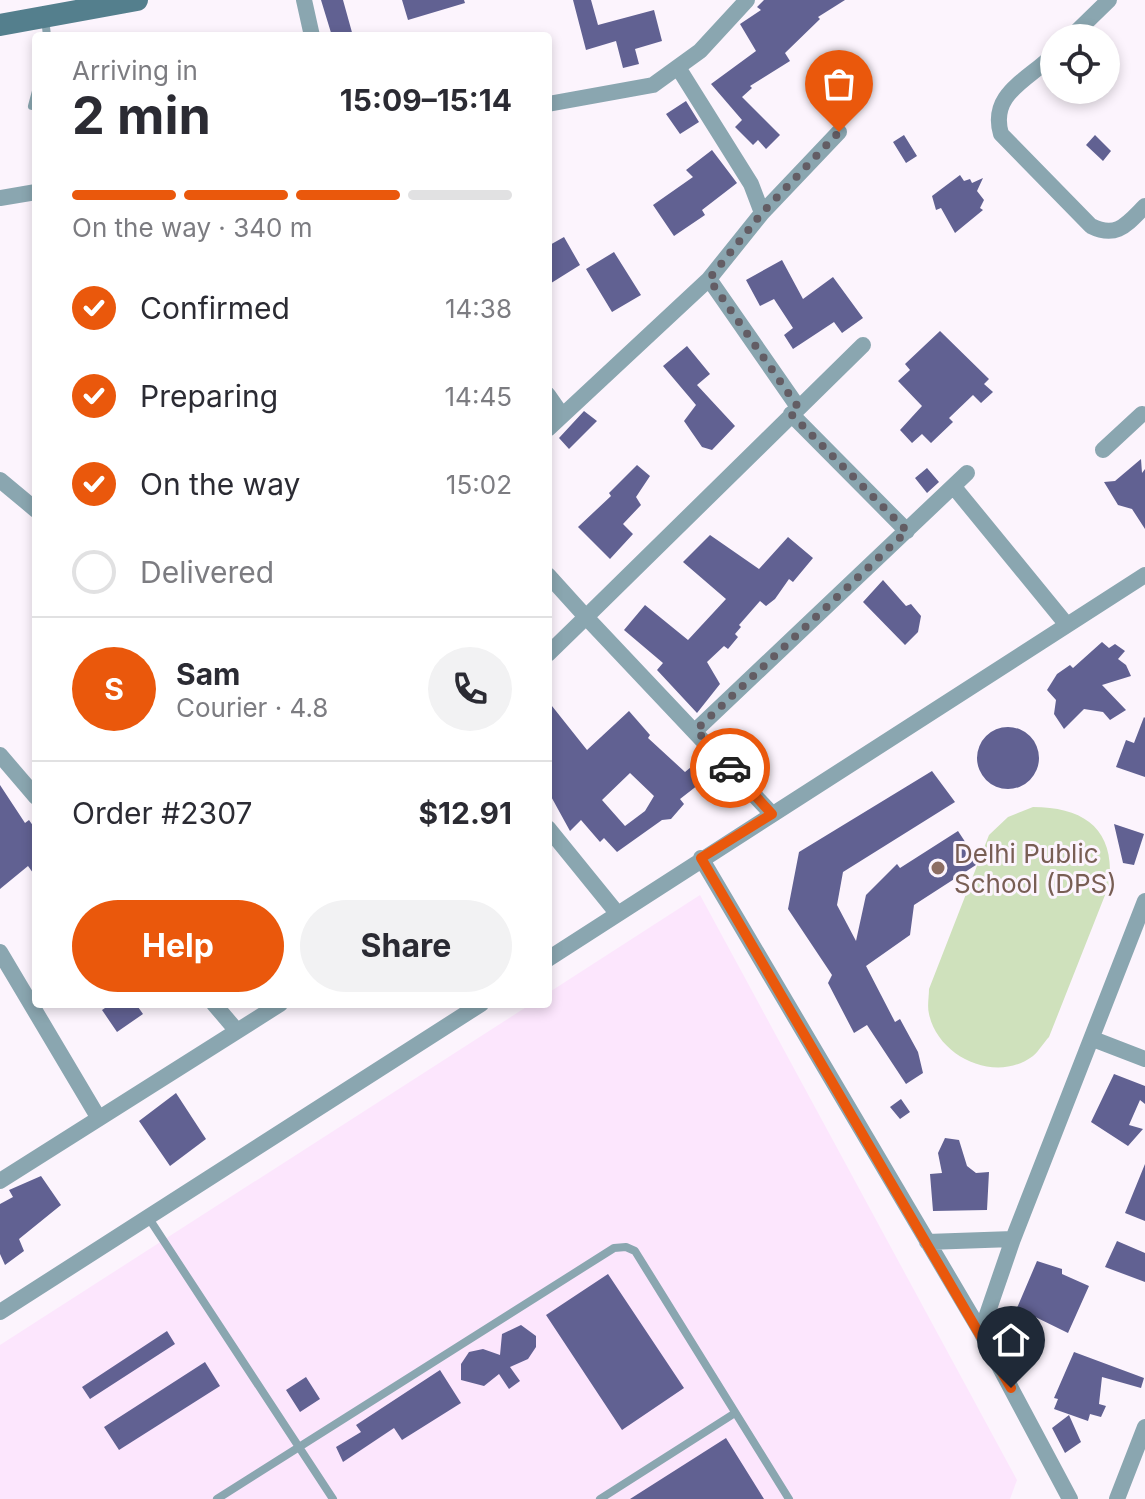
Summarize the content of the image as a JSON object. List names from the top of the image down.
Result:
{
  "places": ["Delhi Public School (DPS)"],
  "page": {
    "heading": ["2 min", "Arriving in", "15:09–15:14"],
    "panel": [
      "Sam",
      "Courier · 4.8",
      "Order #2307",
      "$12.91"
    ],
    "bar": "On the way · 340 m",
    "list": [
      ["Confirmed", "14:38"],
      ["Preparing", "14:45"],
      ["On the way", "15:02"],
      "Delivered"
    ],
    "round": "S",
    "buttons": ["Help", "Share"]
  }
}
